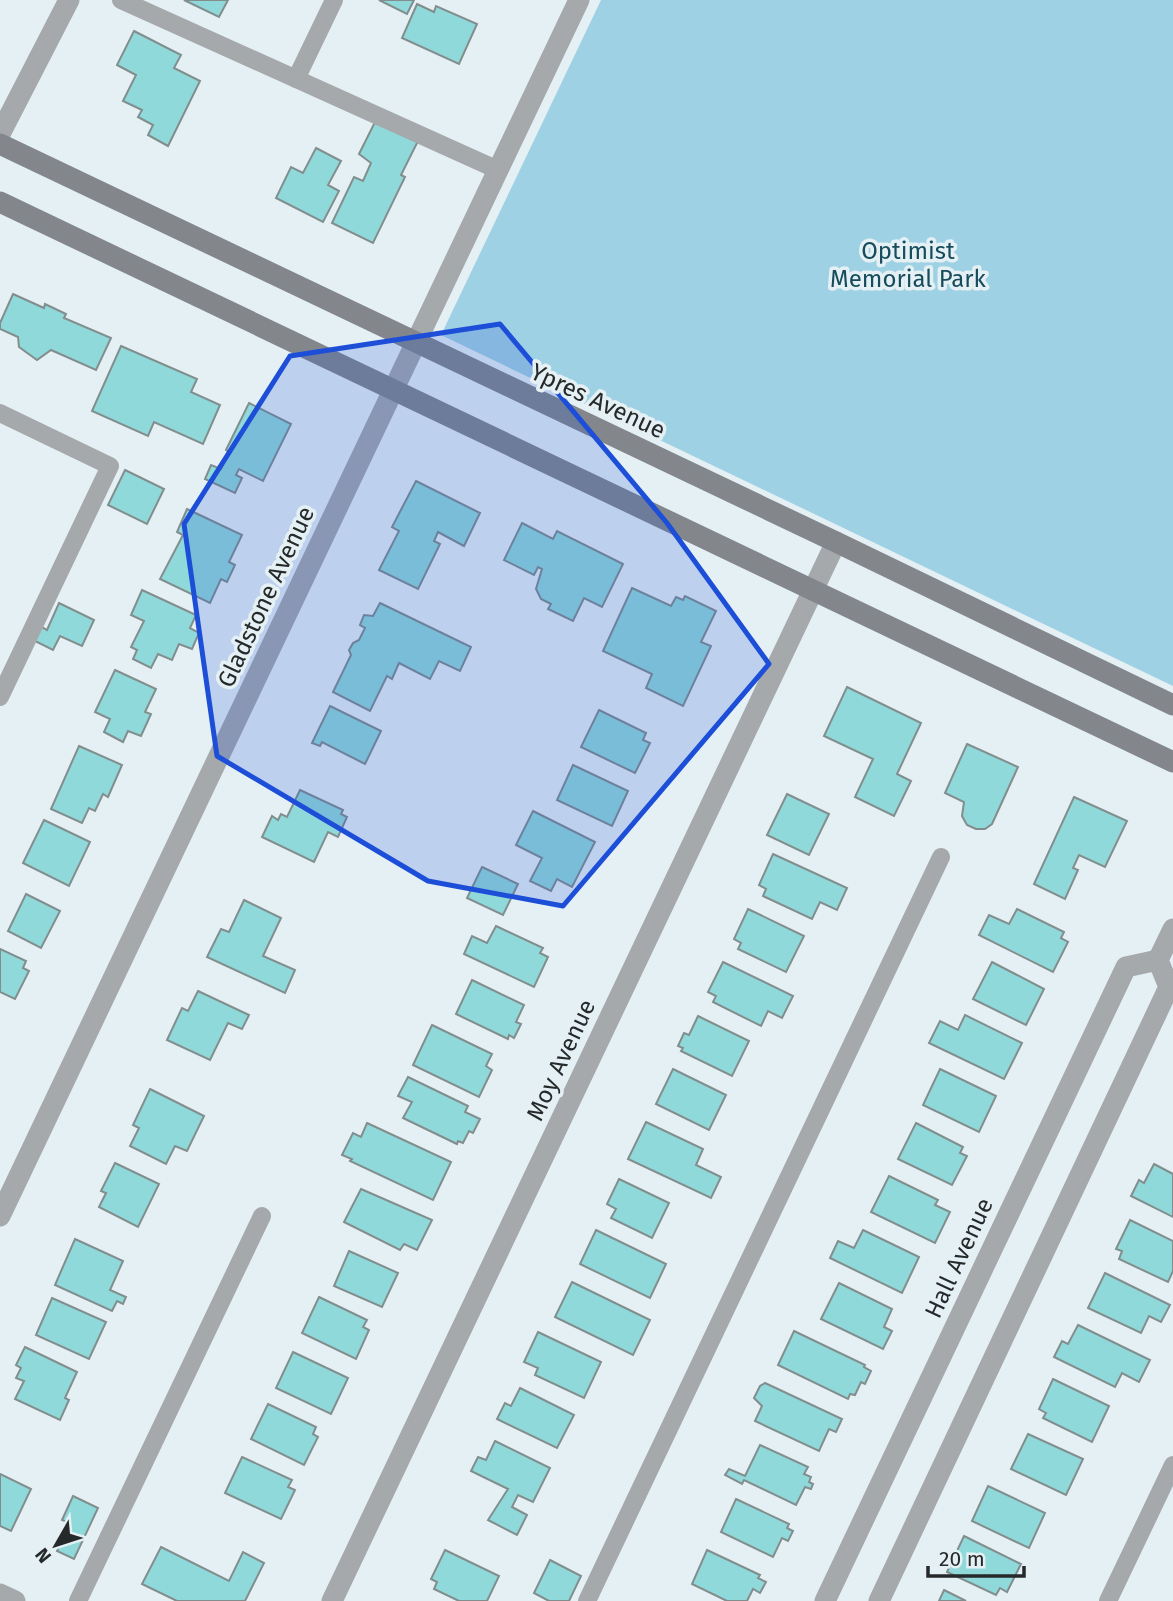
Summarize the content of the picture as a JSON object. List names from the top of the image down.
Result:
{
  "streets": {
    "main road": ["Ypres Avenue"],
    "street": ["Gladstone Avenue", "Moy Avenue", "Hall Avenue"]
  },
  "crossings": [
    ["Ypres Avenue", "Gladstone Avenue"],
    ["Ypres Avenue", "Moy Avenue"]
  ],
  "parks": ["Optimist Memorial Park"],
  "scale_bar": "20 m",
  "north": "bottom left"
}
